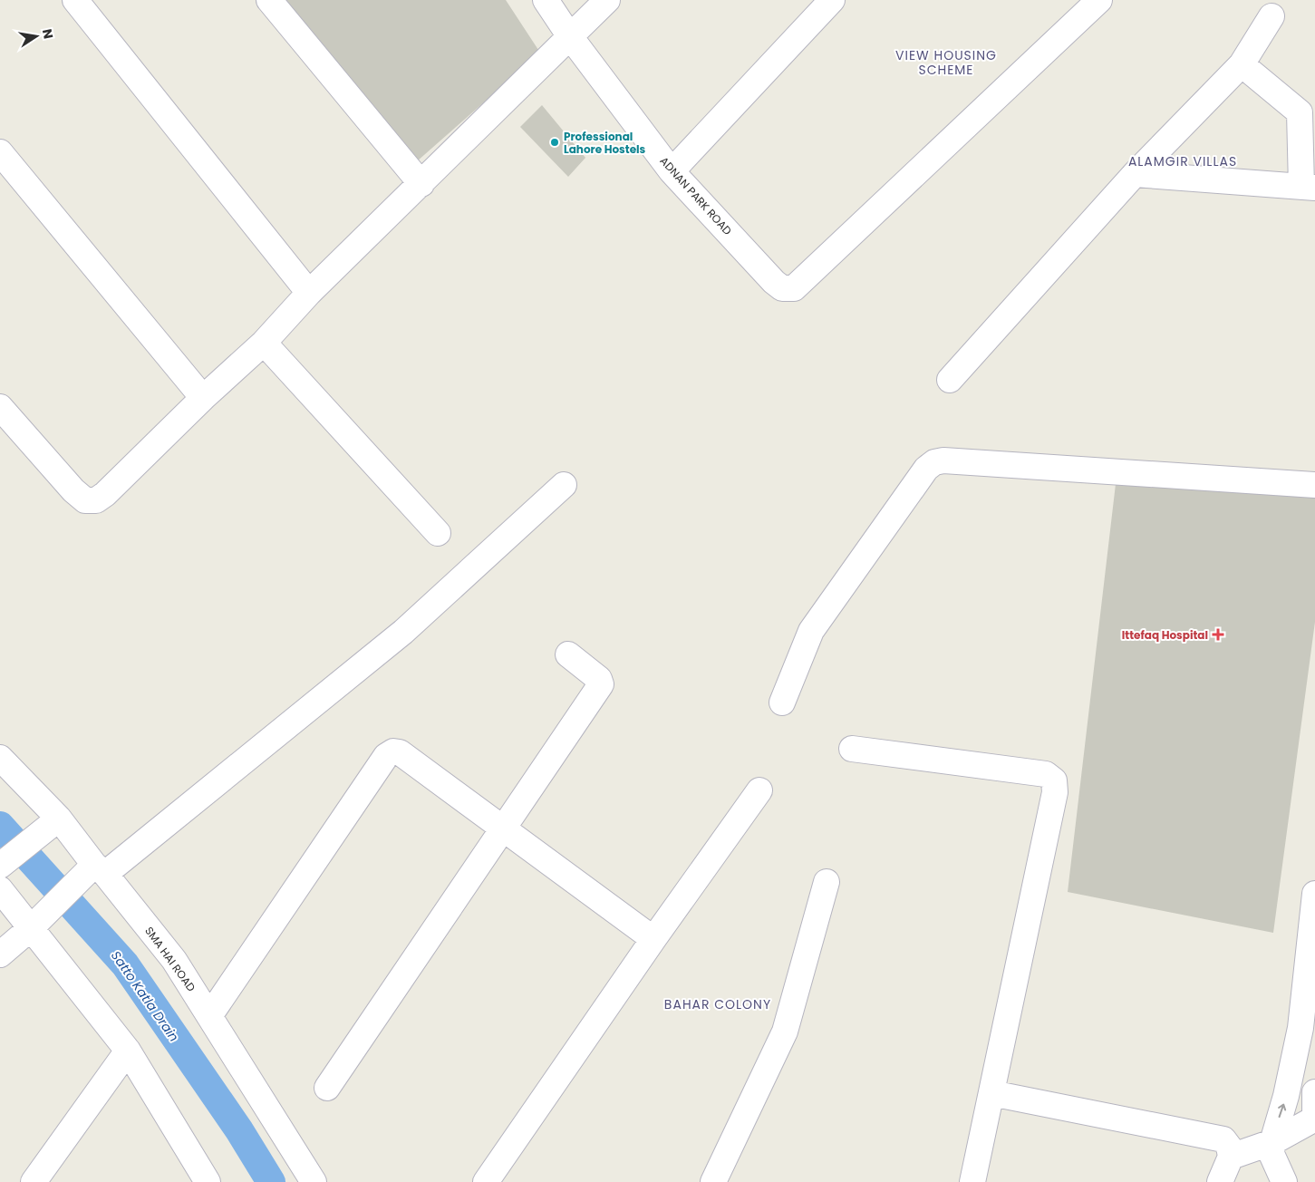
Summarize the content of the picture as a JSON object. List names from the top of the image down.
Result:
{
  "streets": {
    "street": ["ADNAN PARK ROAD", "SMA HAI ROAD"]
  },
  "districts": ["VIEW HOUSING SCHEME", "ALAMGIR VILLAS", "BAHAR COLONY"],
  "water": ["Satto Katla Drain"],
  "places": {
    "other": ["Professional Lahore Hostels"],
    "health": ["Ittefaq Hospital"]
  },
  "north": "right"
}
